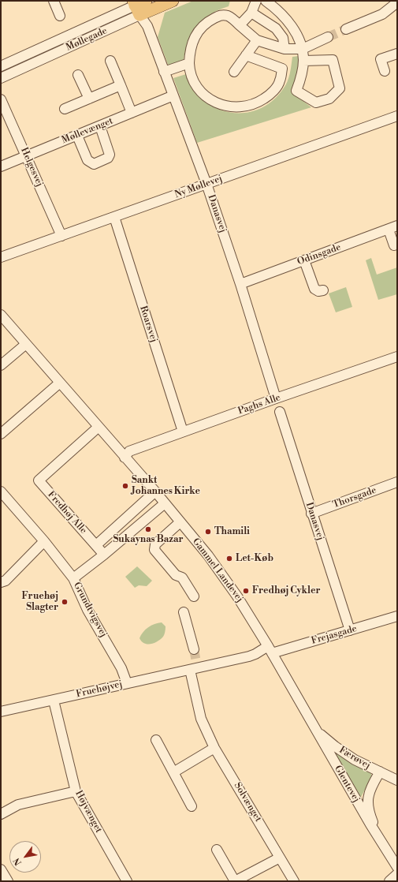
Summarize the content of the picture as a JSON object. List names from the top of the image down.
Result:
{
  "streets": {
    "main road": ["Møllegade"],
    "street": [
      "Møllevænget",
      "Helgesvej",
      "Ny Møllevej",
      "Danasvej",
      "Odinsgade",
      "Roarsvej",
      "Paghs Alle",
      "Thorsgade",
      "Fredhøj Alle",
      "Gammel Landevej",
      "Grundtvigsvej",
      "Frejasgade",
      "Fruehøjvej",
      "Færøvej",
      "Glentevej",
      "Solvænget",
      "Højvænget"
    ]
  },
  "crossings": [
    ["Møllegade", "Danasvej"],
    ["Møllevænget", "Helgesvej"],
    ["Møllevænget", "Danasvej"],
    ["Helgesvej", "Ny Møllevej"],
    ["Ny Møllevej", "Danasvej"],
    ["Ny Møllevej", "Roarsvej"],
    ["Danasvej", "Odinsgade"],
    ["Danasvej", "Paghs Alle"],
    ["Danasvej", "Thorsgade"],
    ["Danasvej", "Frejasgade"],
    ["Roarsvej", "Paghs Alle"],
    ["Paghs Alle", "Gammel Landevej"],
    ["Fredhøj Alle", "Gammel Landevej"],
    ["Gammel Landevej", "Frejasgade"],
    ["Gammel Landevej", "Fruehøjvej"],
    ["Gammel Landevej", "Færøvej"],
    ["Gammel Landevej", "Glentevej"],
    ["Grundtvigsvej", "Fruehøjvej"],
    ["Frejasgade", "Fruehøjvej"],
    ["Fruehøjvej", "Solvænget"],
    ["Fruehøjvej", "Højvænget"],
    ["Færøvej", "Glentevej"]
  ],
  "places": [
    "Sankt Johannes Kirke",
    "Sukaynas Bazar",
    "Thamili",
    "Let-Køb",
    "Fredhøj Cykler",
    "Fruehøj Slagter"
  ],
  "north": "bottom left"
}
